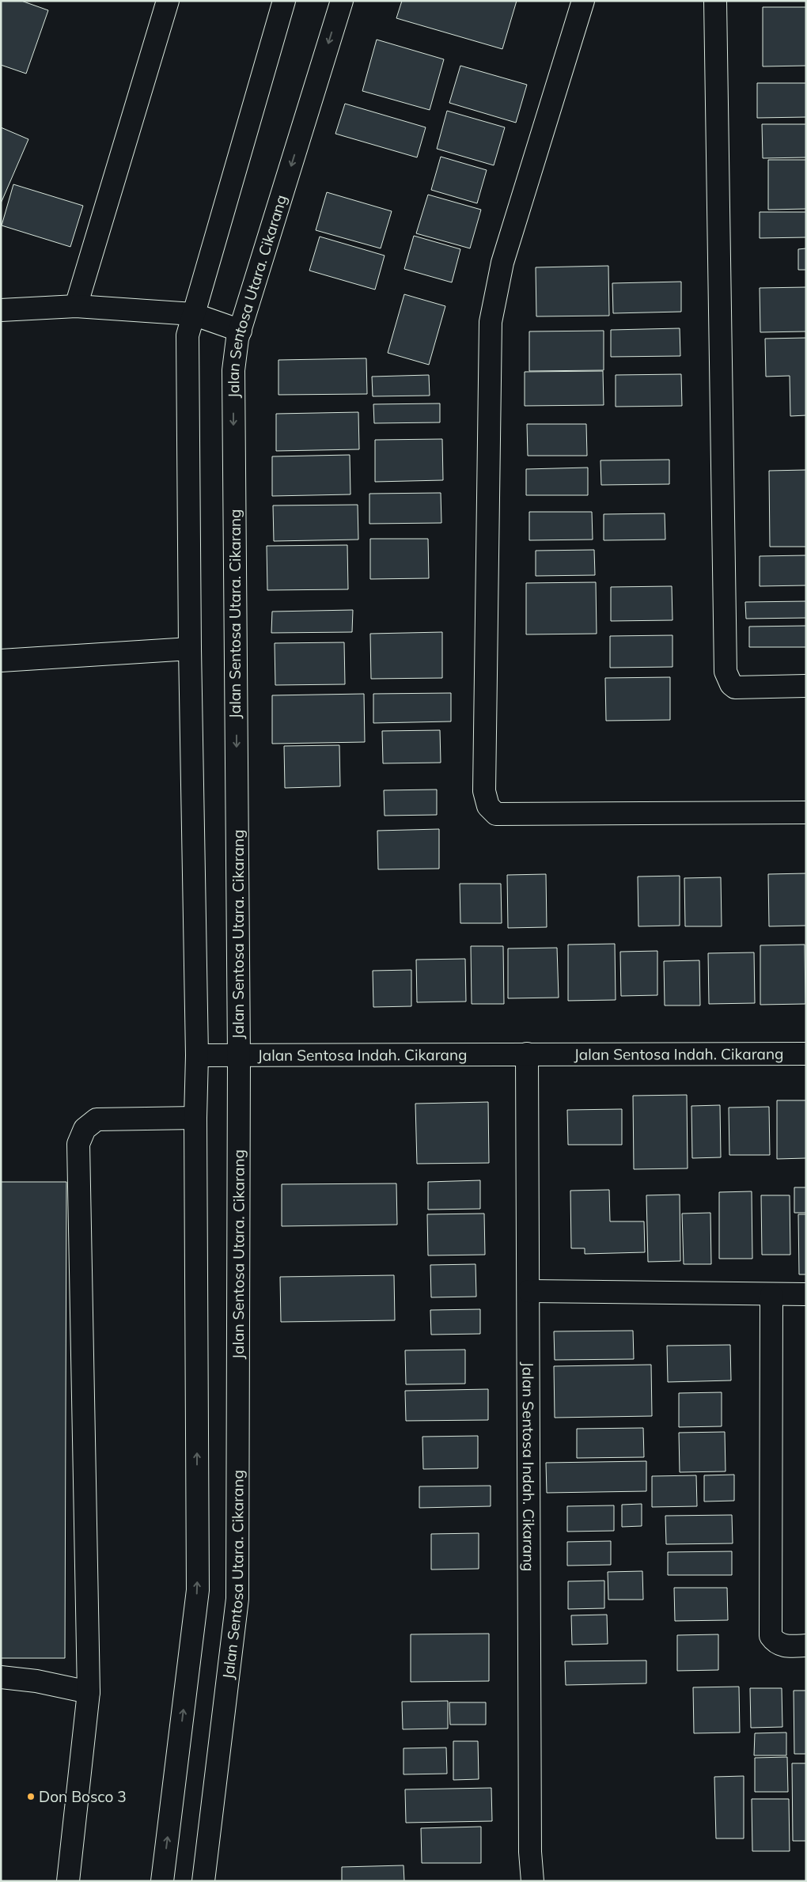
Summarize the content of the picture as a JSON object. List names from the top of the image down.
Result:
{
  "streets": {
    "street": ["Jalan Sentosa Utara. Cikarang", "Jalan Sentosa Indah. Cikarang"]
  },
  "crossings": [
    ["Jalan Sentosa Utara. Cikarang", "Jalan Sentosa Indah. Cikarang"]
  ],
  "places": ["Don Bosco 3"]
}
